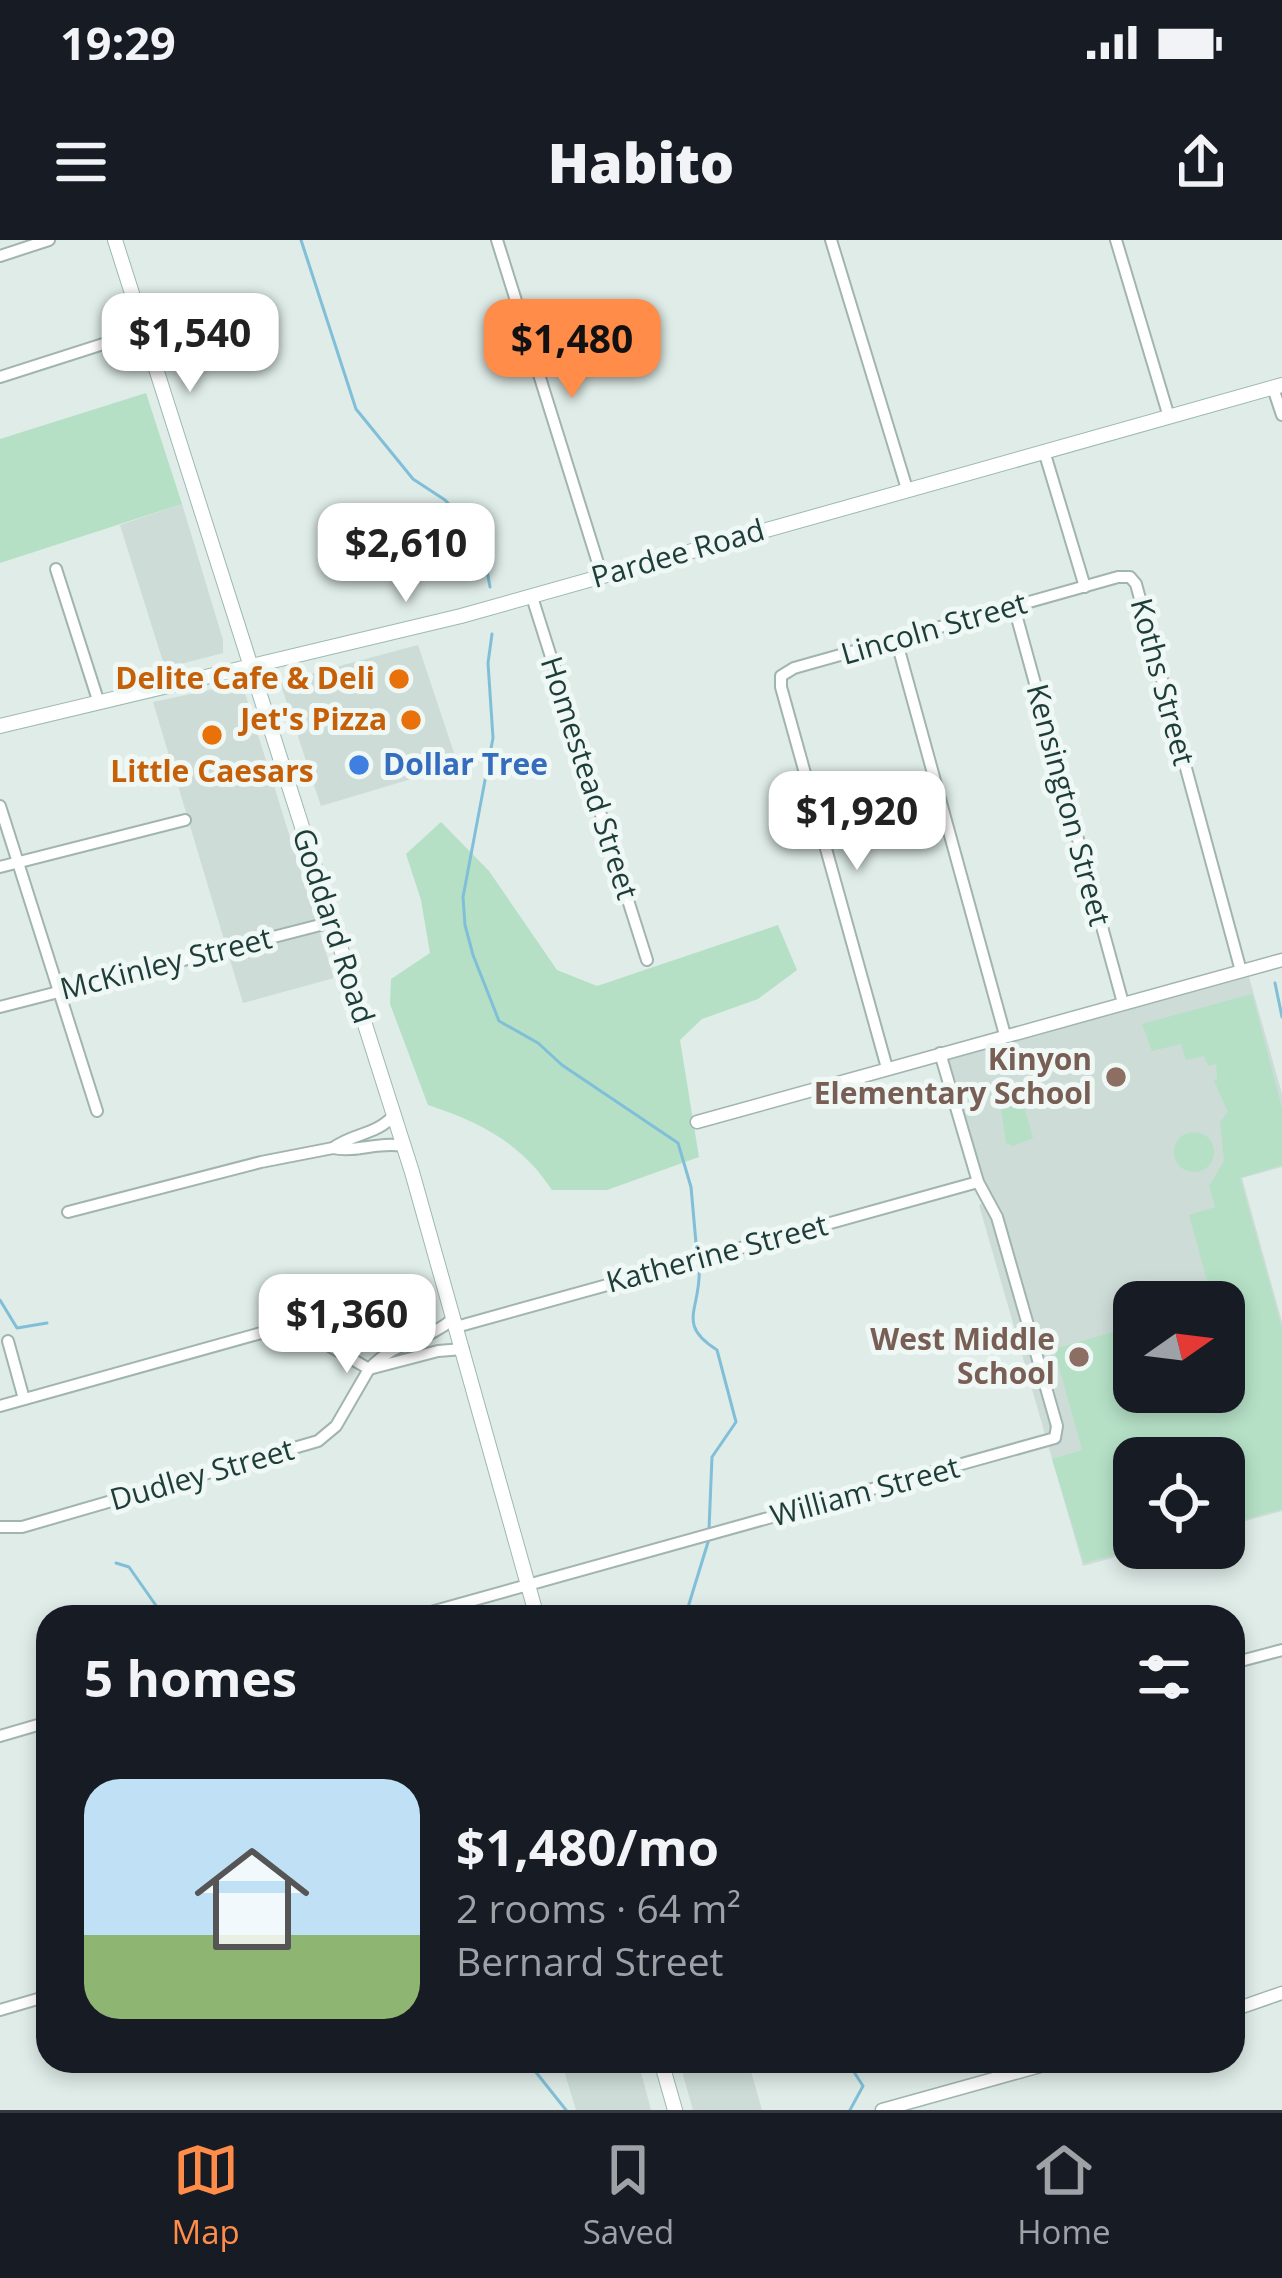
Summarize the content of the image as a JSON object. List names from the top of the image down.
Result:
{
  "streets": {
    "main road": ["Pardee Road", "Goddard Road"],
    "street": [
      "Lincoln Street",
      "Koths Street",
      "Homestead Street",
      "Kensington Street",
      "McKinley Street",
      "Katherine Street",
      "Dudley Street",
      "William Street"
    ]
  },
  "crossings": [
    ["Pardee Road", "Koths Street"],
    ["Pardee Road", "Homestead Street"],
    ["Pardee Road", "Goddard Road"],
    ["Lincoln Street", "Koths Street"],
    ["Lincoln Street", "Kensington Street"],
    ["Goddard Road", "McKinley Street"],
    ["Goddard Road", "Katherine Street"],
    ["Goddard Road", "William Street"],
    ["Katherine Street", "Dudley Street"],
    ["Katherine Street", "William Street"]
  ],
  "places": [
    "Delite Cafe & Deli",
    "Jet's Pizza",
    "Little Caesars",
    "Dollar Tree",
    "Kinyon Elementary School",
    "West Middle School"
  ],
  "north": "right",
  "page": {
    "status": "19:29",
    "header": "Habito",
    "price": [
      "$1,540",
      "$1,480",
      "$2,610",
      "$1,920",
      "$1,360"
    ],
    "heading": "5 homes",
    "list": [
      {
        "name": "$1,480/mo",
        "note": "2 rooms · 64 m² · Bernard Street"
      }
    ],
    "tabs": ["Map", "Saved", "Home"]
  }
}
